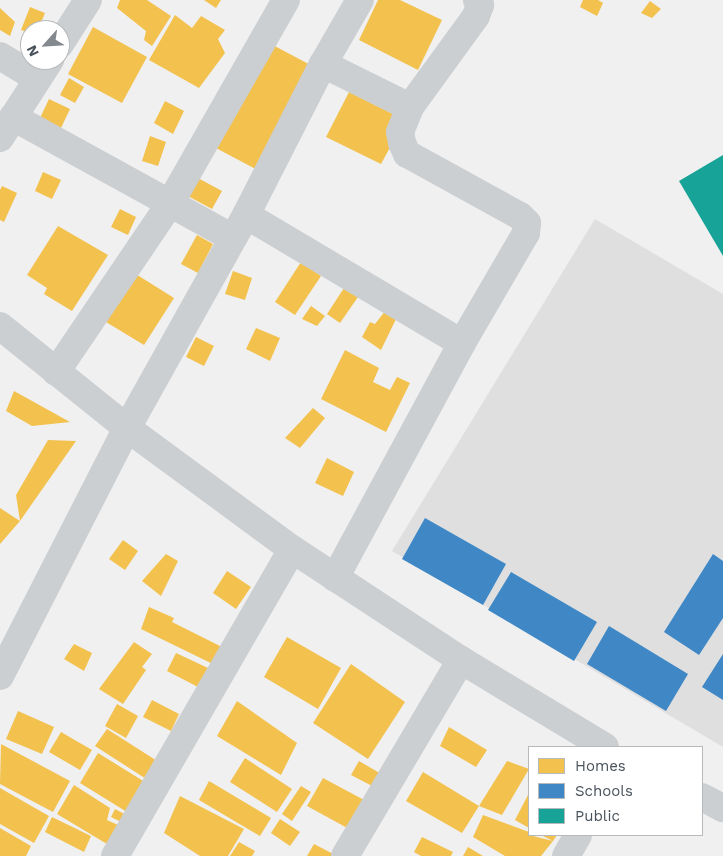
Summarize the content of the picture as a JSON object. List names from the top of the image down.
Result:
{
  "legend": ["Homes", "Schools", "Public"],
  "north": "bottom left"
}
